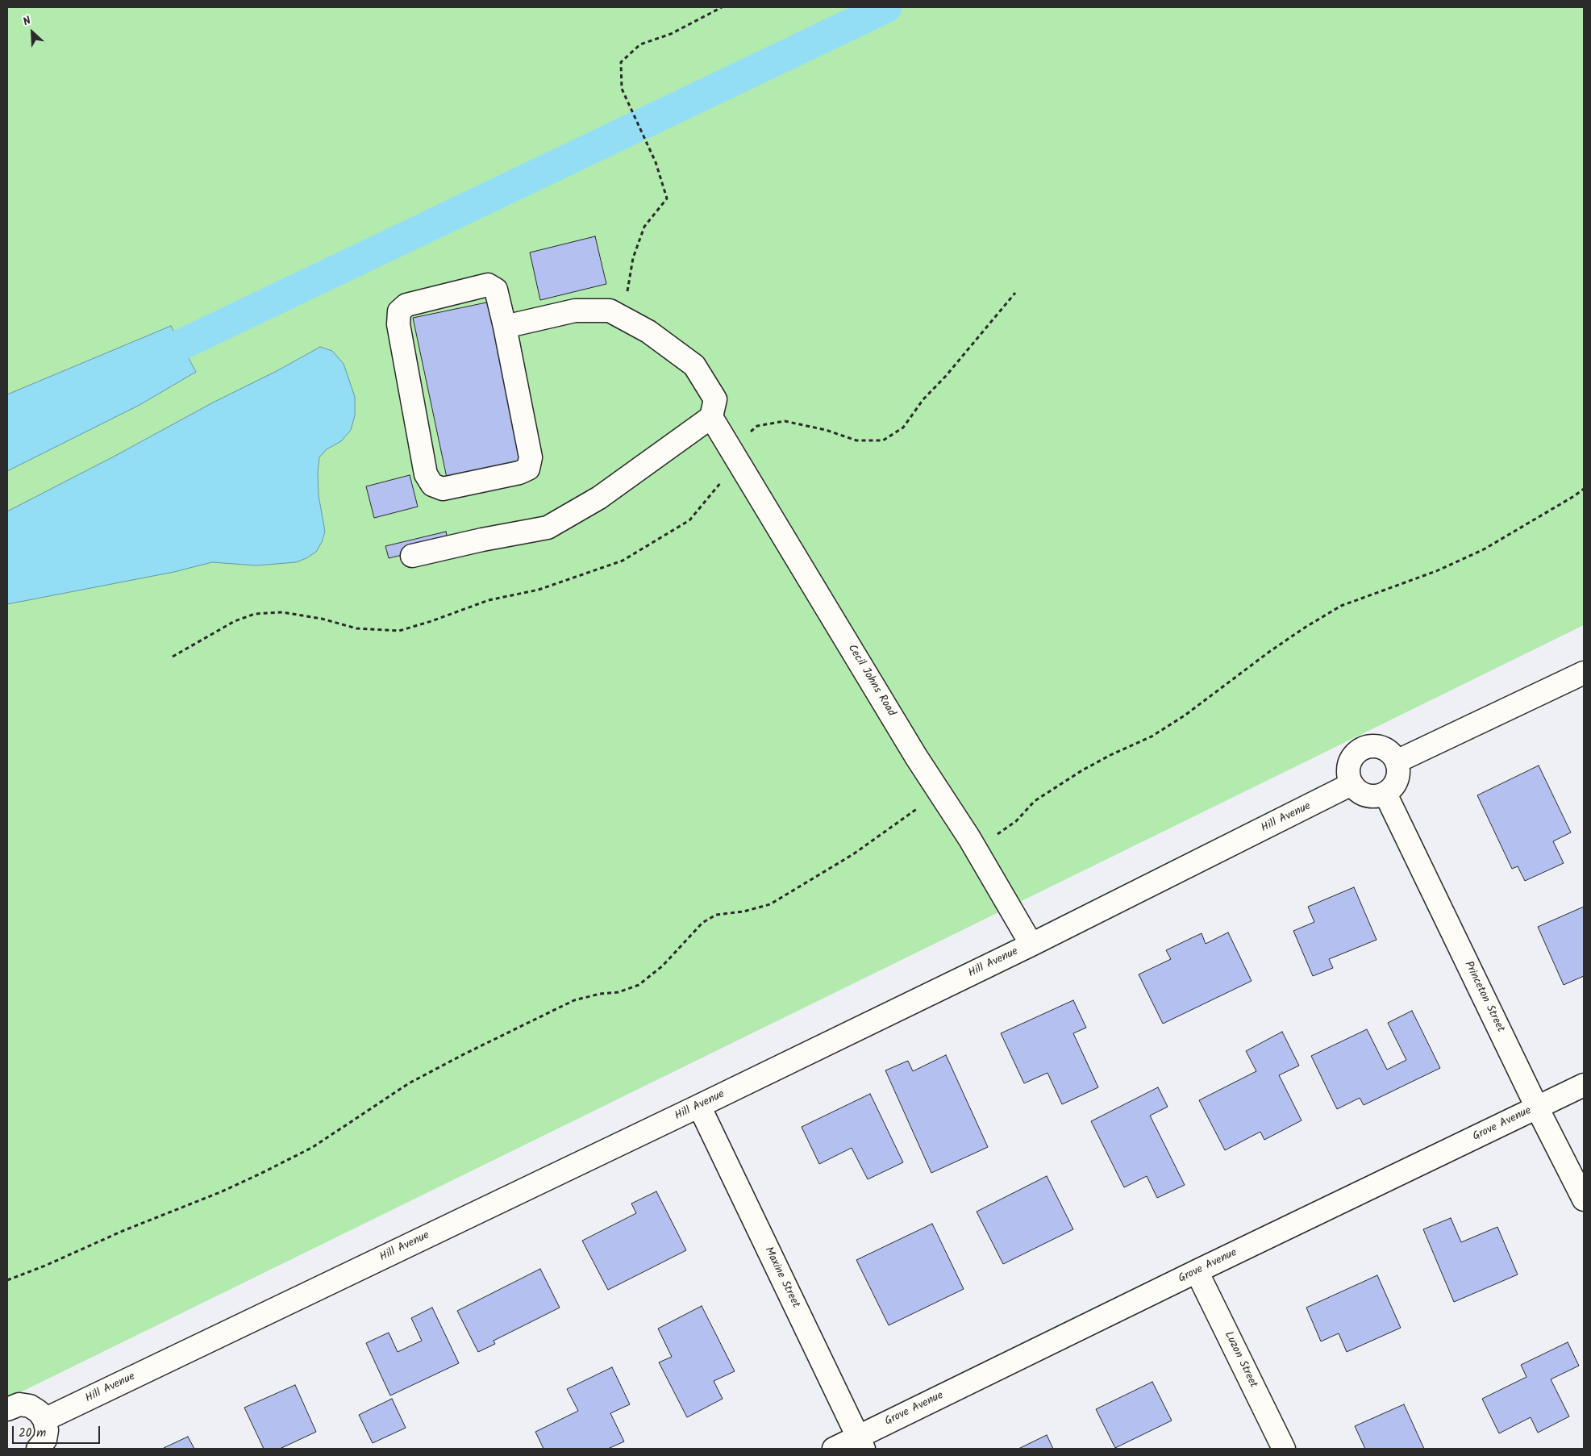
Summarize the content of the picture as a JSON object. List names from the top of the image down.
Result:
{
  "streets": {
    "street": [
      "Cecil Johns Road",
      "Hill Avenue",
      "Princeton Street",
      "Grove Avenue",
      "Maxine Street",
      "Luzon Street"
    ]
  },
  "crossings": [
    ["Cecil Johns Road", "Hill Avenue"],
    ["Hill Avenue", "Princeton Street"],
    ["Hill Avenue", "Maxine Street"],
    ["Princeton Street", "Grove Avenue"],
    ["Grove Avenue", "Maxine Street"],
    ["Grove Avenue", "Luzon Street"]
  ],
  "scale_bar": "20 m",
  "north": "top left"
}
